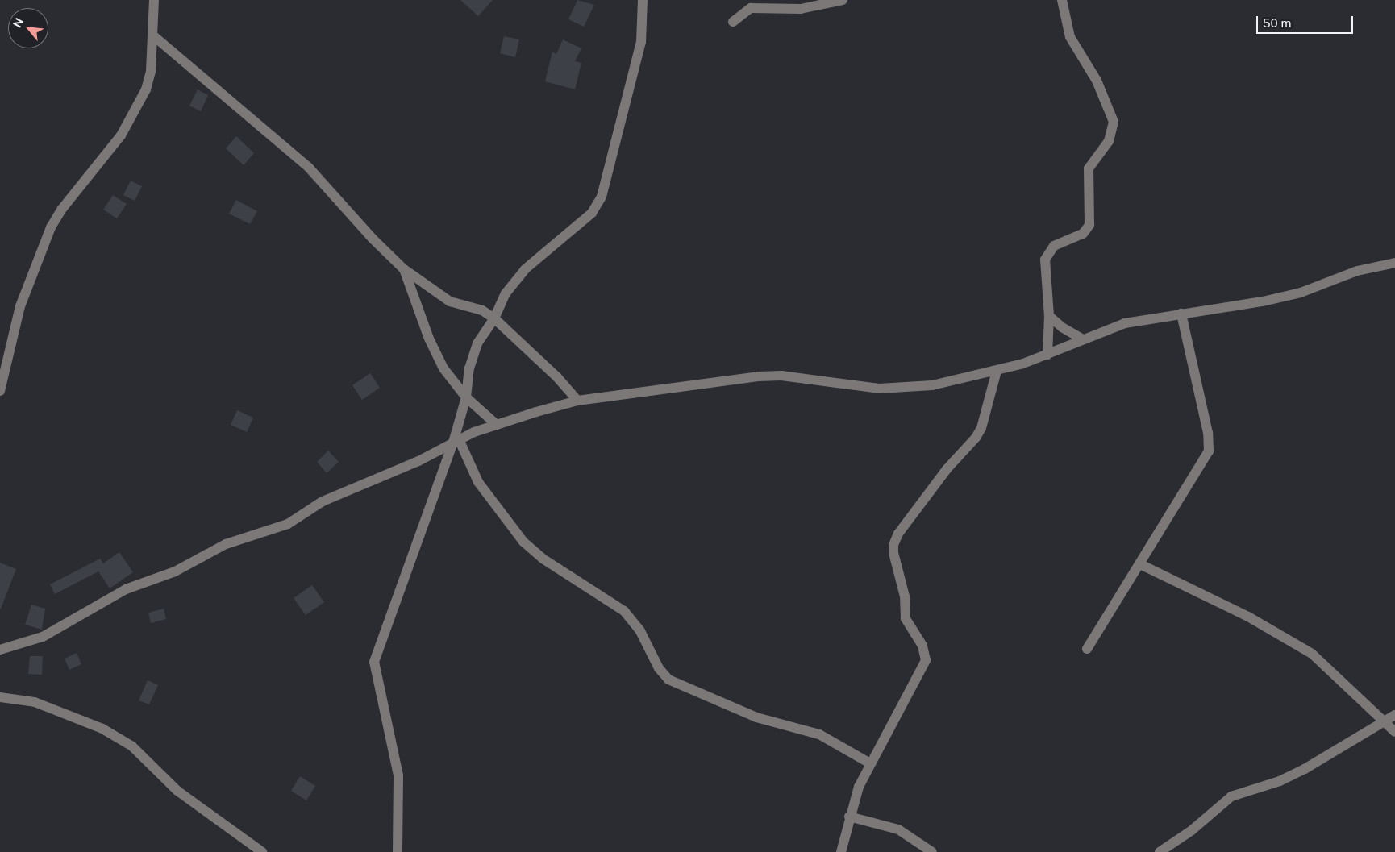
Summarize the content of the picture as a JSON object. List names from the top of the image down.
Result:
{
  "scale_bar": "50 m",
  "north": "top left"
}
